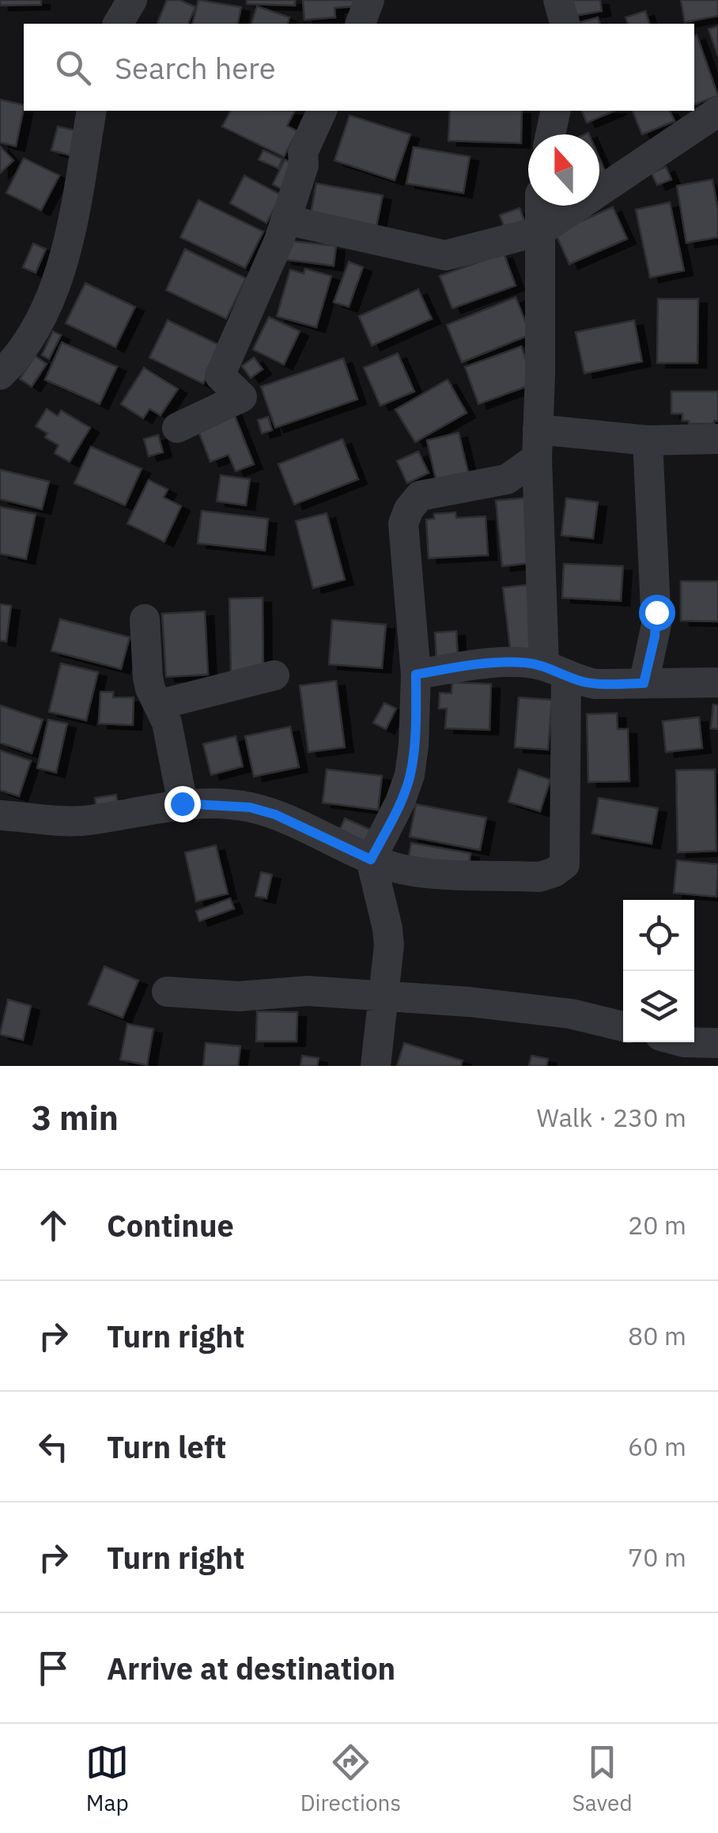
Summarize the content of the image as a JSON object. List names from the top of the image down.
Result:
{
  "north": "top",
  "page": {
    "search": "Search here",
    "heading": ["3 min", "Walk · 230 m"],
    "list": [
      ["Continue", "20 m"],
      ["Turn right", "80 m"],
      ["Turn left", "60 m"],
      ["Turn right", "70 m"],
      "Arrive at destination"
    ],
    "nav": ["Map", "Directions", "Saved"]
  }
}
